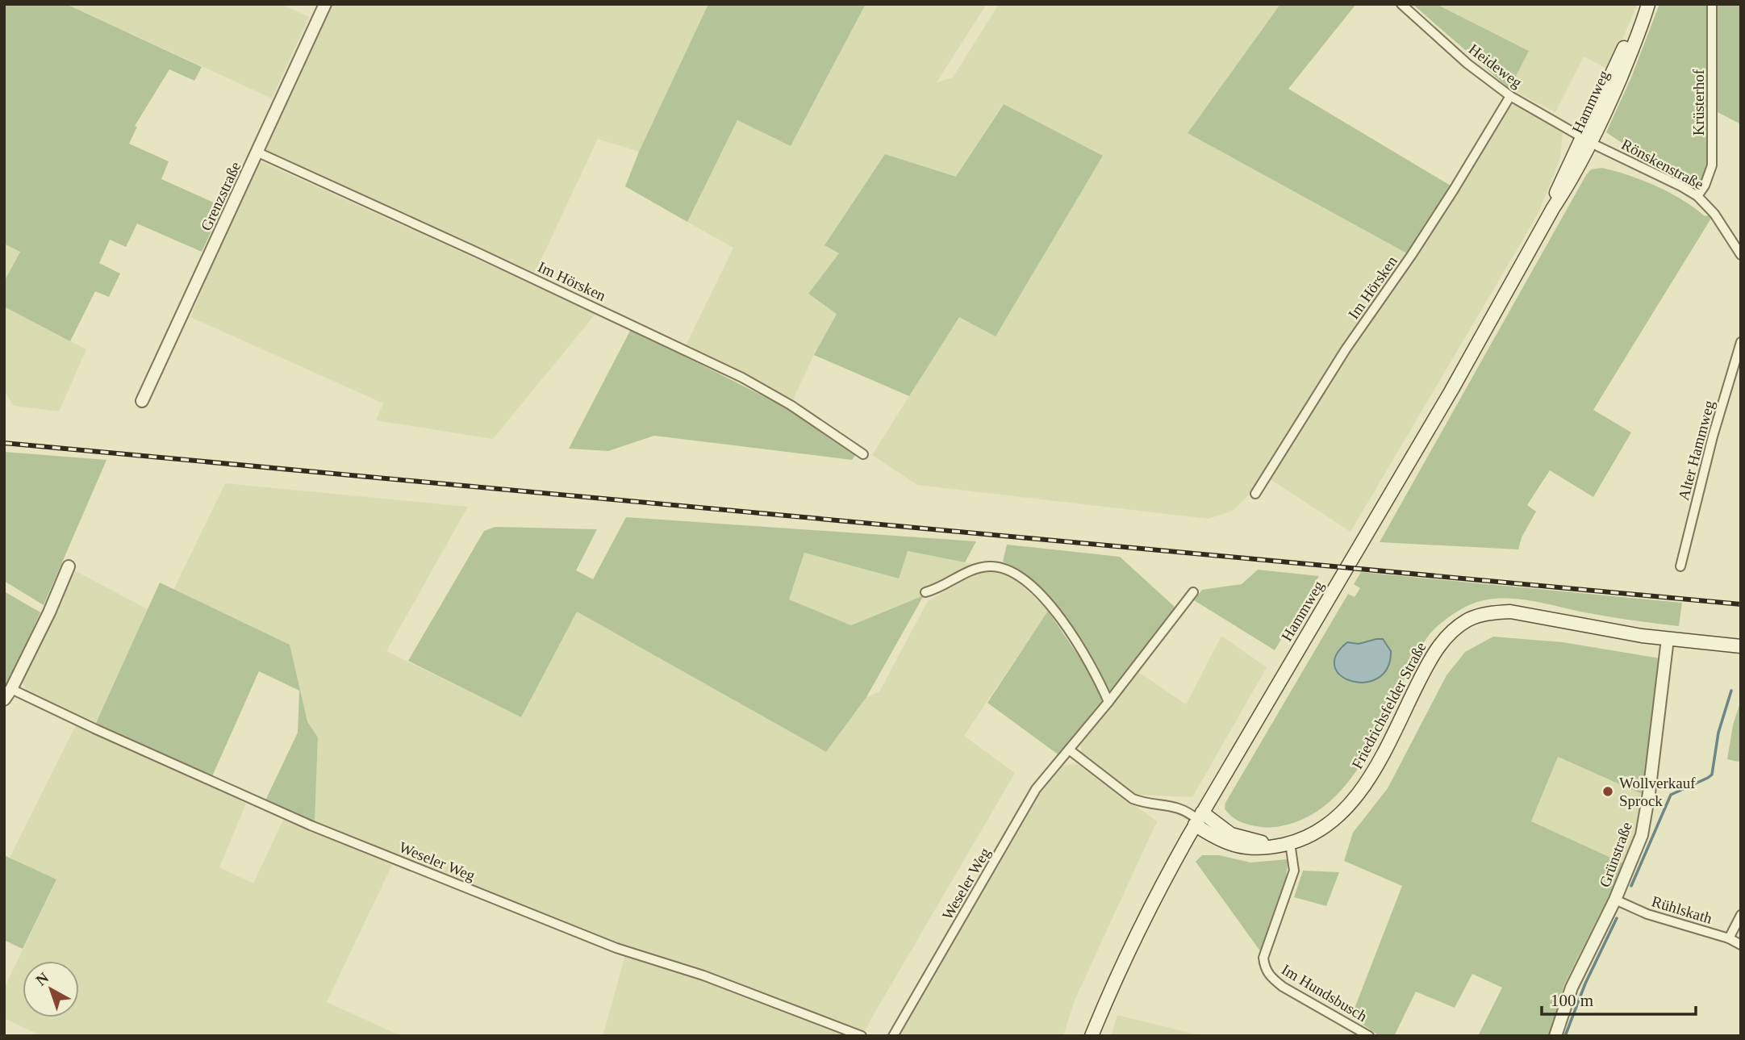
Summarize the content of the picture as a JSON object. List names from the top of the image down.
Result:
{
  "streets": {
    "main road": ["Hammweg", "Friedrichsfelder Straße"],
    "street": [
      "Heideweg",
      "Krüsterhof",
      "Rönskenstraße",
      "Grenzstraße",
      "Im Hörsken",
      "Alter Hammweg",
      "Grünstraße",
      "Weseler Weg",
      "Rühlskath",
      "Im Hundsbusch"
    ]
  },
  "crossings": [
    ["Heideweg", "Hammweg"],
    ["Heideweg", "Rönskenstraße"],
    ["Heideweg", "Im Hörsken"],
    ["Hammweg", "Rönskenstraße"],
    ["Krüsterhof", "Rönskenstraße"],
    ["Grenzstraße", "Im Hörsken"],
    ["Friedrichsfelder Straße", "Grünstraße"],
    ["Friedrichsfelder Straße", "Im Hundsbusch"],
    ["Grünstraße", "Rühlskath"]
  ],
  "places": ["Wollverkauf Sprock"],
  "scale_bar": "100 m",
  "north": "top left"
}
